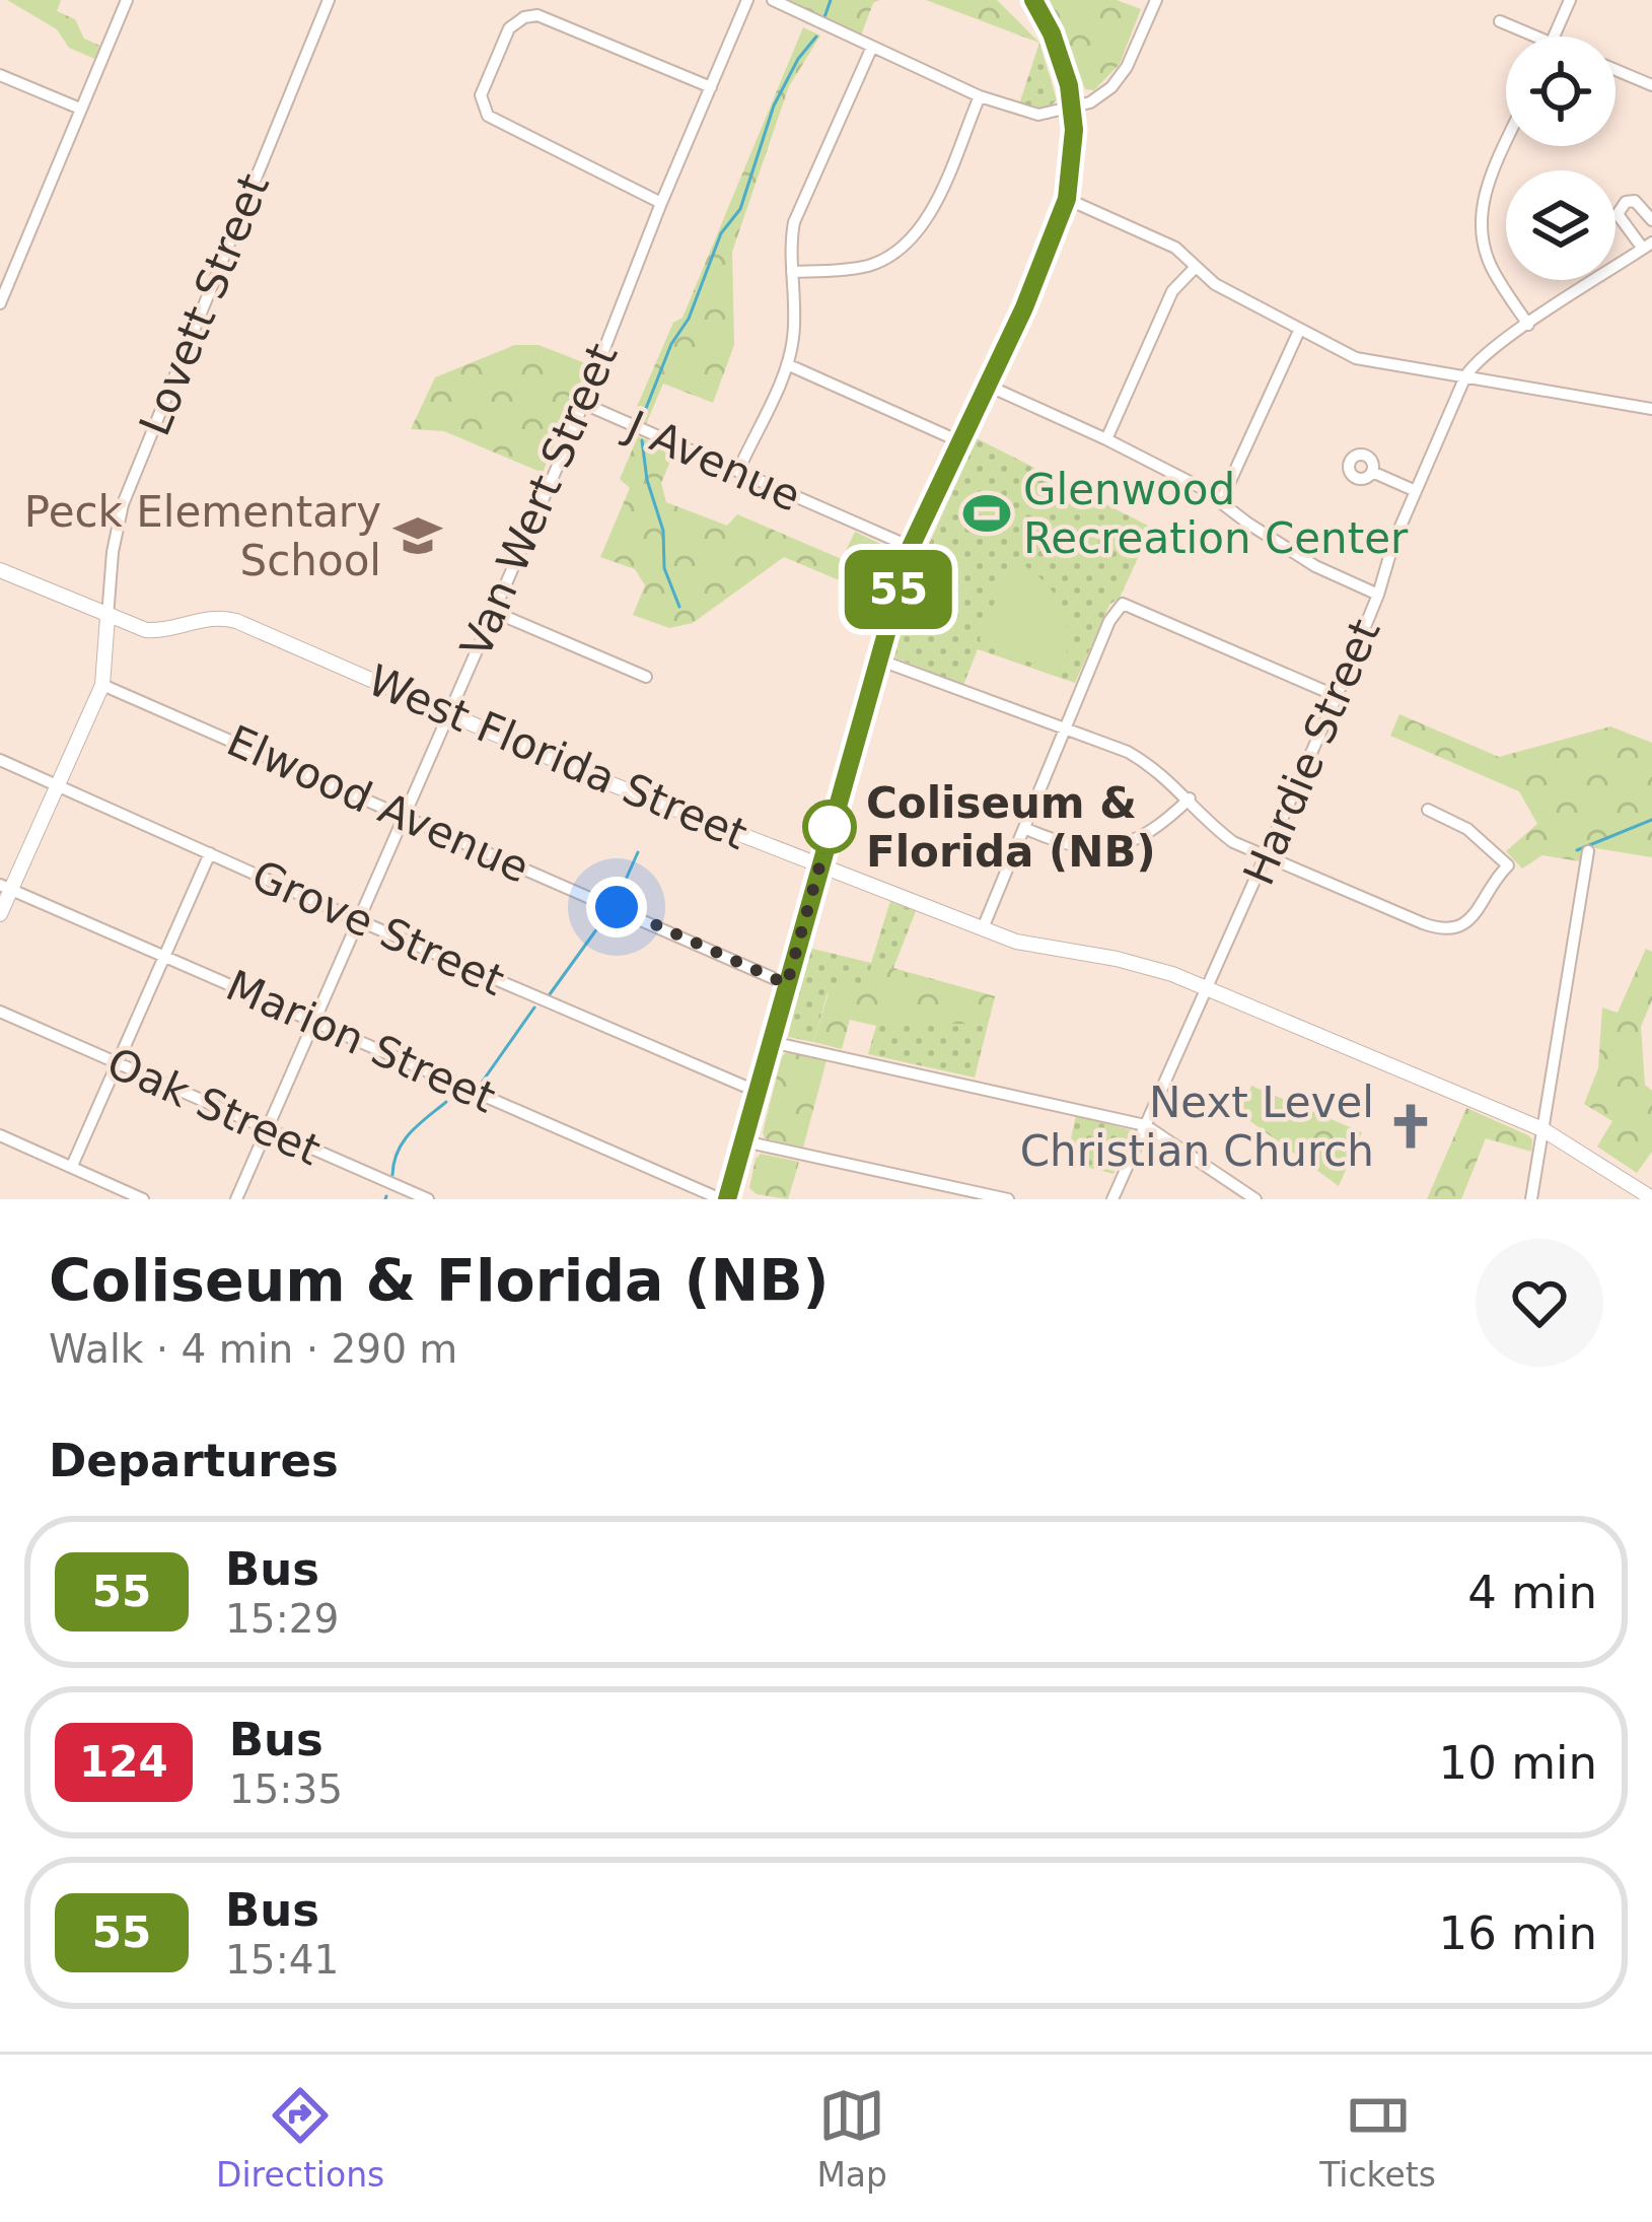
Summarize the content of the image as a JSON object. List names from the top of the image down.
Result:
{
  "streets": {
    "main road": ["West Florida Street"],
    "street": [
      "Lovett Street",
      "J Avenue",
      "Van Wert Street",
      "Hardie Street",
      "Elwood Avenue",
      "Grove Street",
      "Marion Street",
      "Oak Street"
    ]
  },
  "crossings": [
    ["Lovett Street", "West Florida Street"],
    ["J Avenue", "Van Wert Street"],
    ["Van Wert Street", "West Florida Street"],
    ["Van Wert Street", "Elwood Avenue"],
    ["Van Wert Street", "Grove Street"],
    ["Van Wert Street", "Marion Street"],
    ["Van Wert Street", "Oak Street"],
    ["Hardie Street", "West Florida Street"]
  ],
  "places": {
    "sports": ["Glenwood Recreation Center"],
    "school or university": ["Peck Elementary School"],
    "other": ["Coliseum & Florida (NB)"],
    "church": ["Next Level Christian Church"]
  },
  "lines": ["bus line 55"],
  "page": {
    "on_map": "55",
    "heading": [
      ["Coliseum & Florida (NB)", "Walk · 4 min · 290 m"],
      "Departures"
    ],
    "list": [
      {
        "mark": "55",
        "name": "Bus",
        "note": "15:29",
        "value": "4 min"
      },
      {
        "mark": "124",
        "name": "Bus",
        "note": "15:35",
        "value": "10 min"
      },
      {
        "mark": "55",
        "name": "Bus",
        "note": "15:41",
        "value": "16 min"
      }
    ],
    "tabs": ["Directions", "Map", "Tickets"]
  }
}
